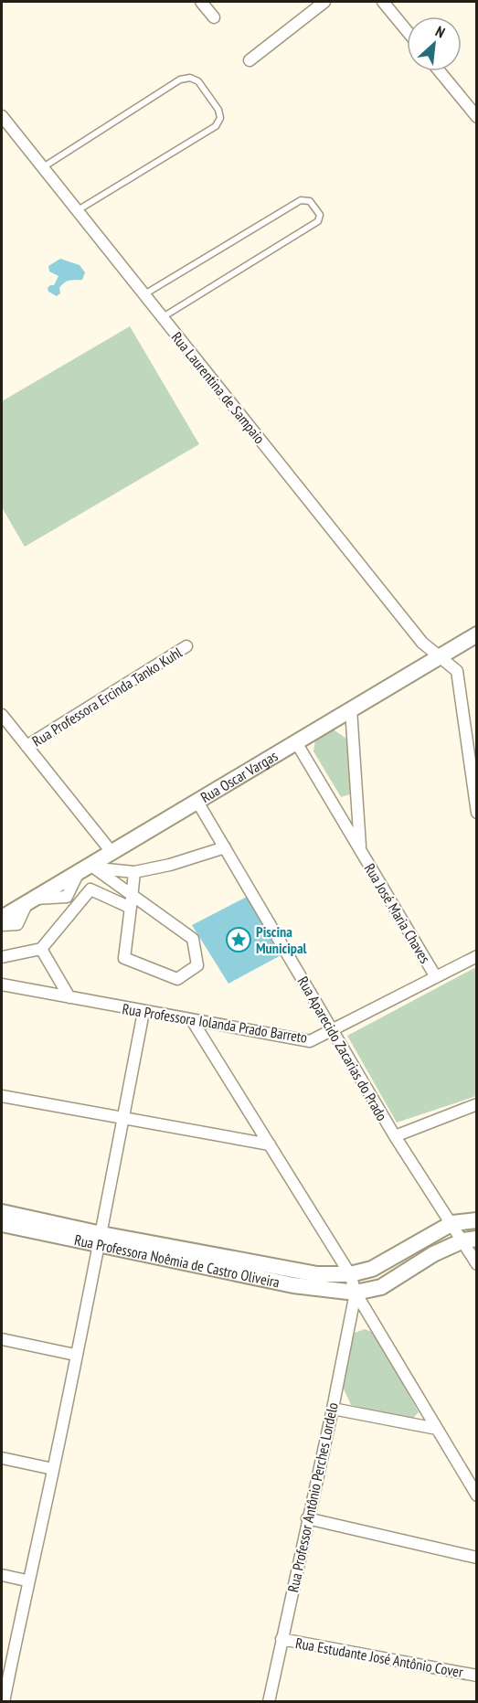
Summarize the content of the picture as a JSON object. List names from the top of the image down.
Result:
{
  "streets": {
    "street": [
      "Rua Laurentina de Sampaio",
      "Rua Professora Ercinda Tanko Kuhl",
      "Rua Oscar Vargas",
      "Rua José Maria Chaves",
      "Rua Professora Iolanda Prado Barreto",
      "Rua Aparecido Zacarias do Prado",
      "Rua Professora Noêmia de Castro Oliveira",
      "Rua Professor Antônio Perches Lordelo",
      "Rua Estudante José Antônio Cover"
    ]
  },
  "crossings": [
    ["Rua Laurentina de Sampaio", "Rua Oscar Vargas"],
    ["Rua Oscar Vargas", "Rua José Maria Chaves"],
    ["Rua Oscar Vargas", "Rua Aparecido Zacarias do Prado"],
    ["Rua José Maria Chaves", "Rua Professora Iolanda Prado Barreto"],
    ["Rua Professora Iolanda Prado Barreto", "Rua Aparecido Zacarias do Prado"],
    ["Rua Aparecido Zacarias do Prado", "Rua Professora Noêmia de Castro Oliveira"],
    ["Rua Professora Noêmia de Castro Oliveira", "Rua Professor Antônio Perches Lordelo"],
    ["Rua Professor Antônio Perches Lordelo", "Rua Estudante José Antônio Cover"]
  ],
  "places": {
    "place": ["Piscina Municipal"]
  },
  "north": "top right"
}
